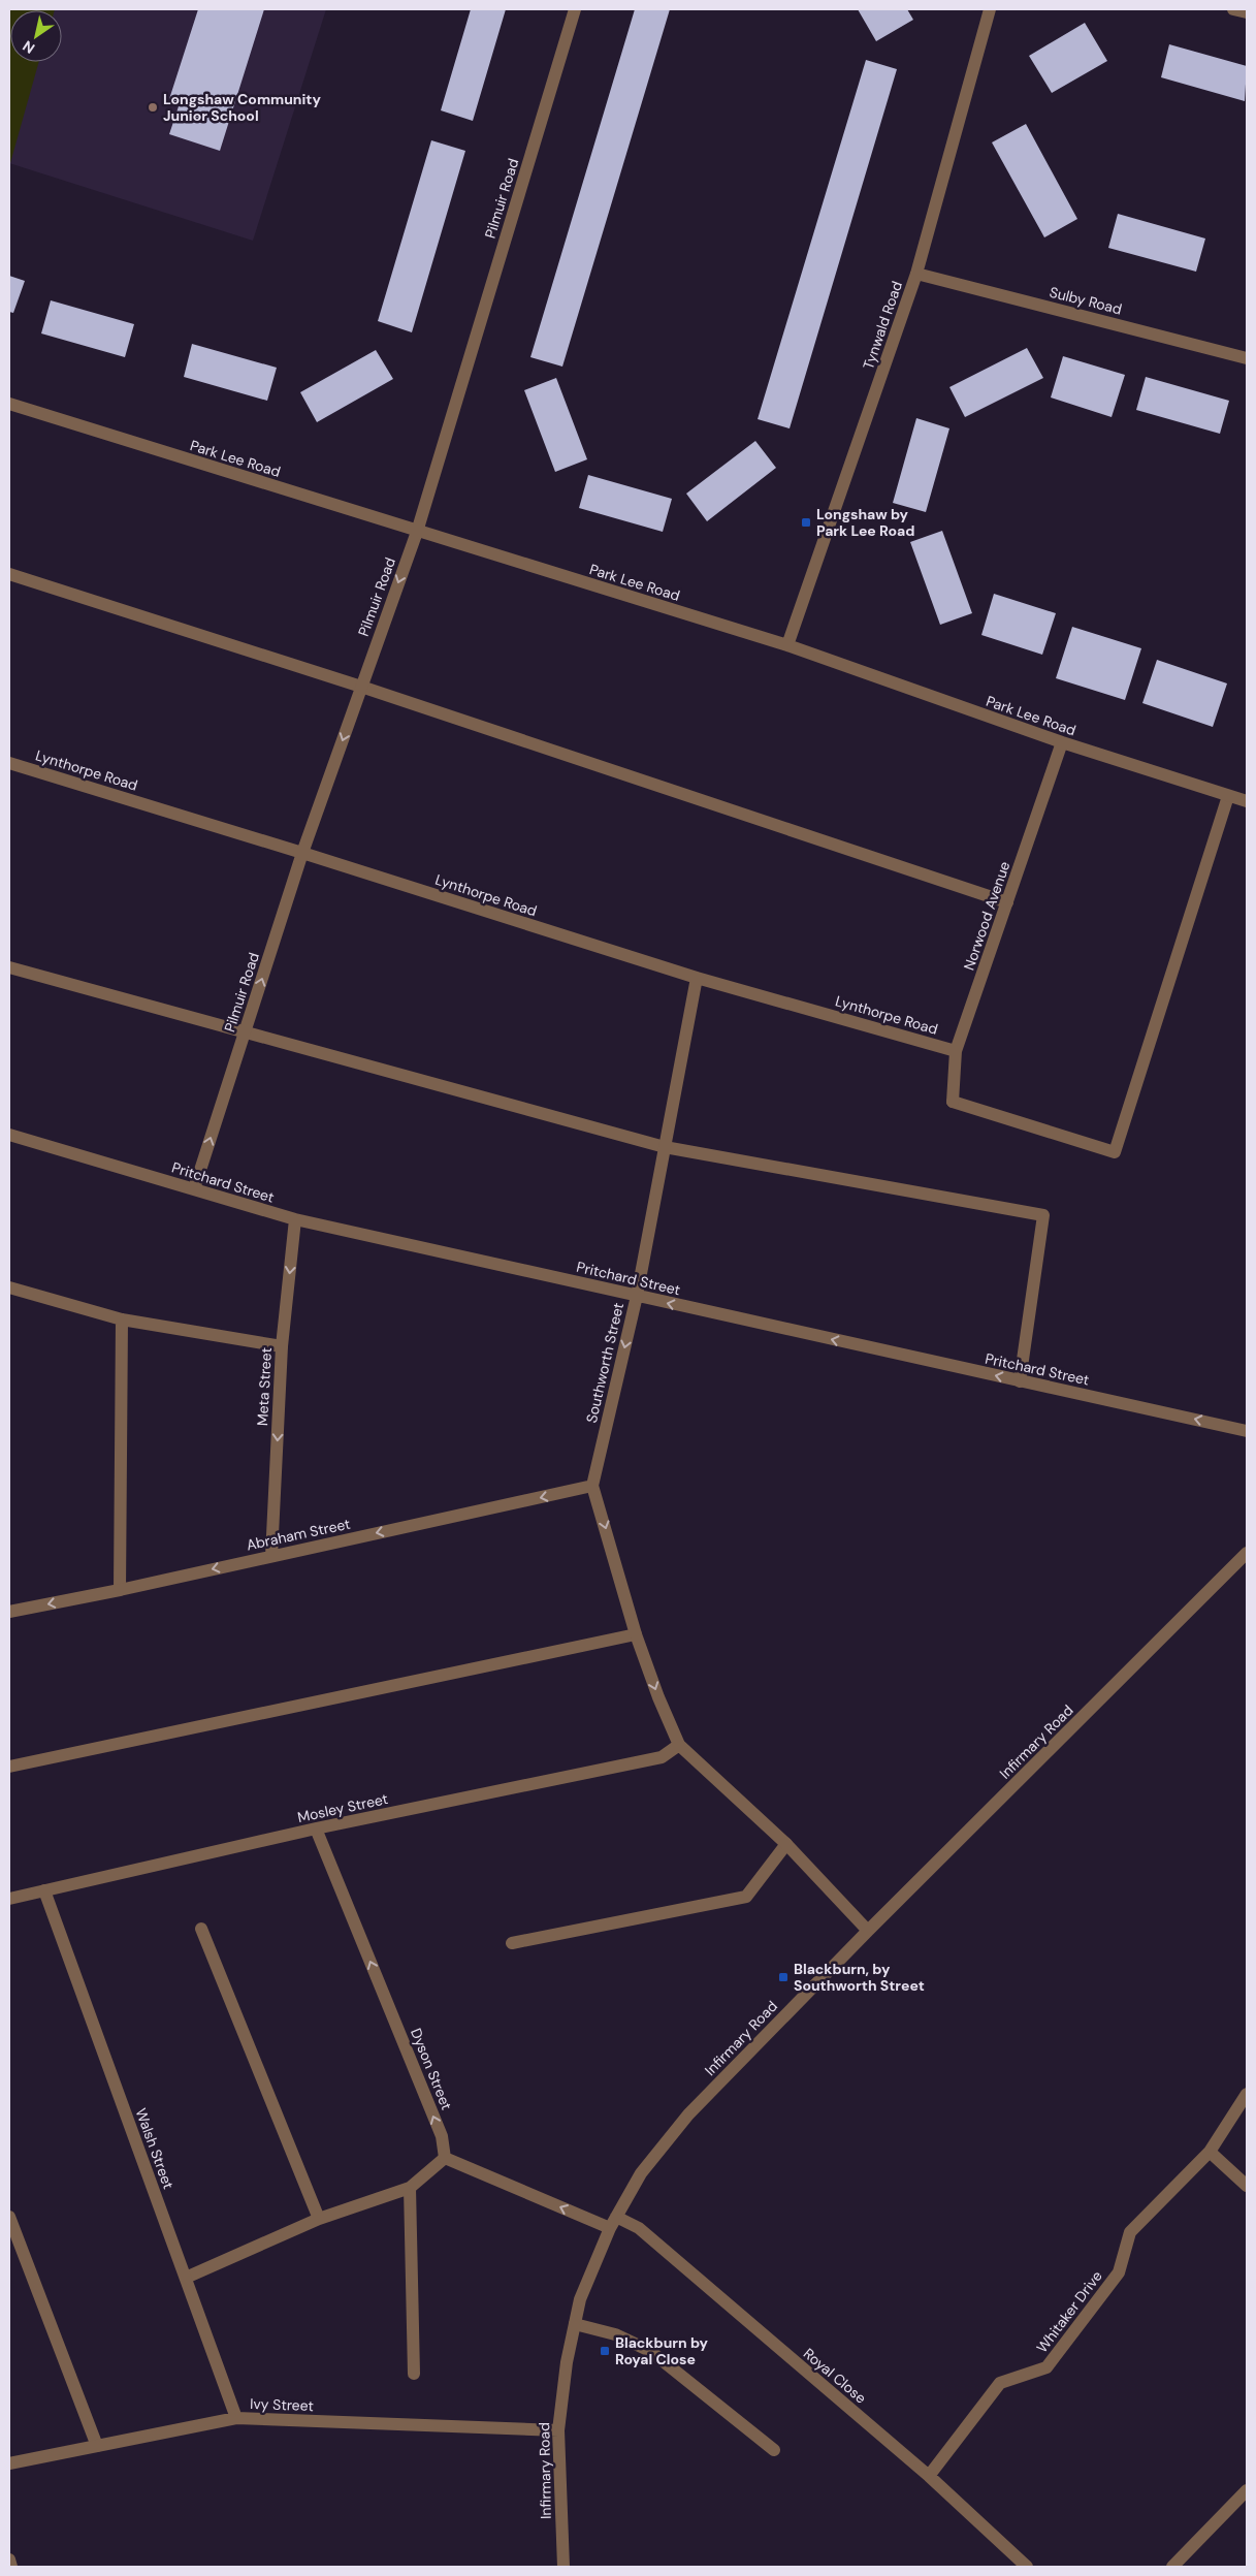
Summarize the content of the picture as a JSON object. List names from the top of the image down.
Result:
{
  "streets": {
    "street": [
      "Pilmuir Road",
      "Sulby Road",
      "Tynwald Road",
      "Park Lee Road",
      "Lynthorpe Road",
      "Norwood Avenue",
      "Pritchard Street",
      "Southworth Street",
      "Meta Street",
      "Abraham Street",
      "Infirmary Road",
      "Mosley Street",
      "Dyson Street",
      "Walsh Street",
      "Whitaker Drive",
      "Royal Close",
      "Ivy Street"
    ]
  },
  "crossings": [
    ["Pilmuir Road", "Park Lee Road"],
    ["Pilmuir Road", "Lynthorpe Road"],
    ["Pilmuir Road", "Pritchard Street"],
    ["Sulby Road", "Tynwald Road"],
    ["Tynwald Road", "Park Lee Road"],
    ["Park Lee Road", "Norwood Avenue"],
    ["Lynthorpe Road", "Norwood Avenue"],
    ["Lynthorpe Road", "Southworth Street"],
    ["Pritchard Street", "Southworth Street"],
    ["Pritchard Street", "Meta Street"],
    ["Southworth Street", "Abraham Street"],
    ["Southworth Street", "Mosley Street"],
    ["Meta Street", "Abraham Street"],
    ["Infirmary Road", "Royal Close"],
    ["Infirmary Road", "Ivy Street"],
    ["Mosley Street", "Dyson Street"],
    ["Mosley Street", "Walsh Street"],
    ["Walsh Street", "Ivy Street"],
    ["Whitaker Drive", "Royal Close"]
  ],
  "one_way": [
    "Pritchard Street",
    "Southworth Street",
    "Meta Street",
    "Abraham Street",
    "Dyson Street"
  ],
  "places": {
    "other": ["Longshaw Community Junior School"],
    "transit": ["Longshaw by Park Lee Road", "Blackburn, by Southworth Street", "Blackburn by Royal Close"]
  },
  "north": "bottom left"
}
